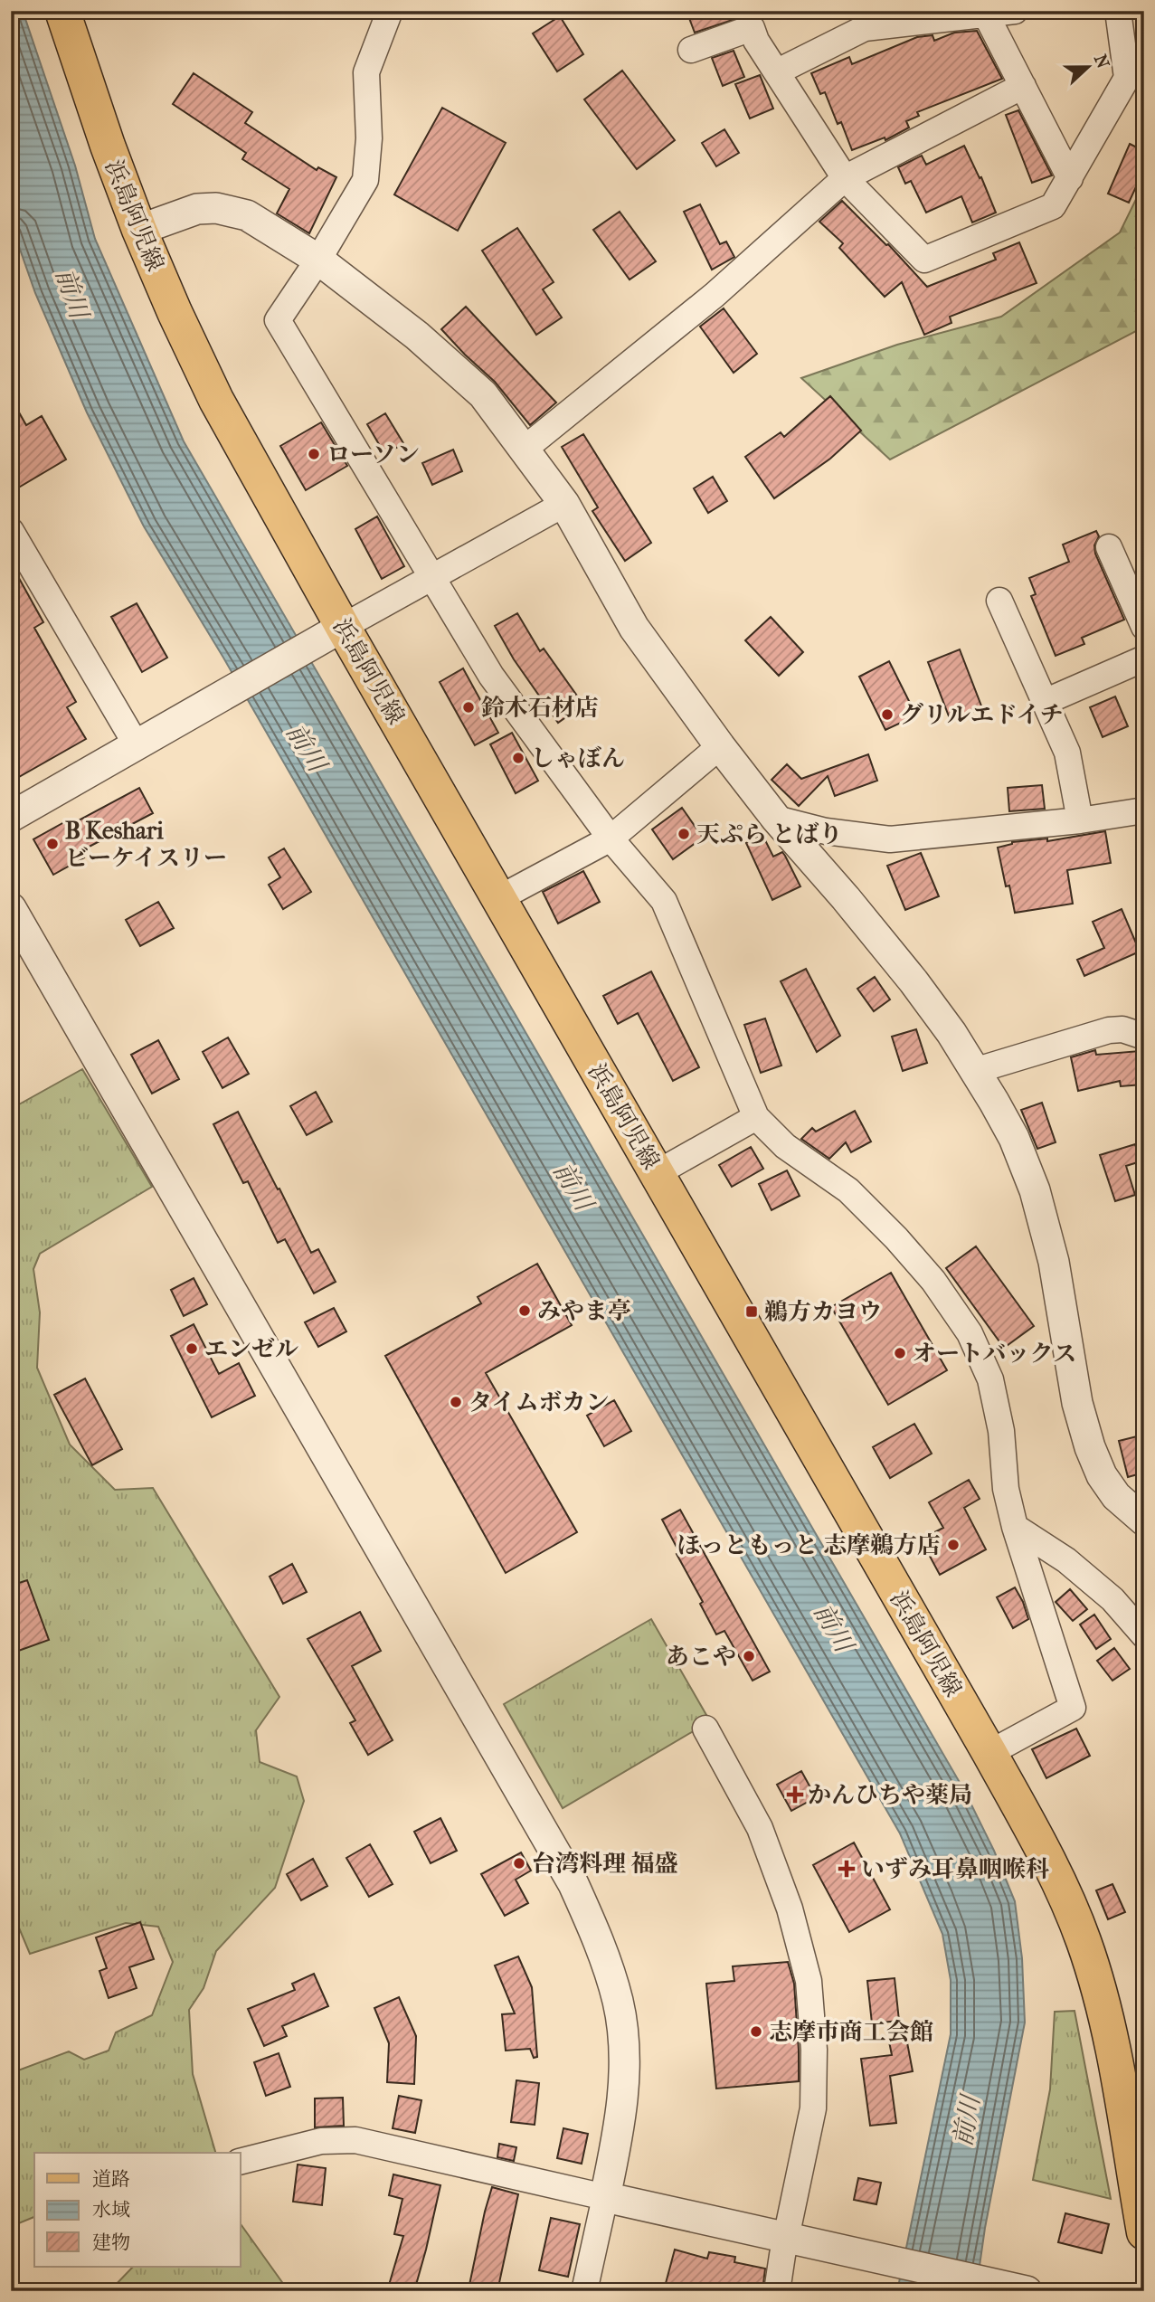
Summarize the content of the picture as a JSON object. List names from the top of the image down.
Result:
{
  "streets": {
    "main road": ["浜島阿児線"]
  },
  "water": ["前川"],
  "places": {
    "other": [
      "ローソン",
      "鈴木石材店",
      "グリルエドイチ",
      "しゃぼん",
      "天ぷら とばり",
      "B Keshari ビーケイスリー",
      "みやま亭",
      "エンゼル",
      "オートバックス",
      "タイムボカン",
      "ほっともっと 志摩鵜方店",
      "あこや",
      "台湾料理 福盛",
      "志摩市商工会館"
    ],
    "transit": ["鵜方カヨウ"],
    "health": ["かんひちや薬局", "いずみ耳鼻咽喉科"]
  },
  "legend": ["道路", "水域", "建物"],
  "north": "right"
}
